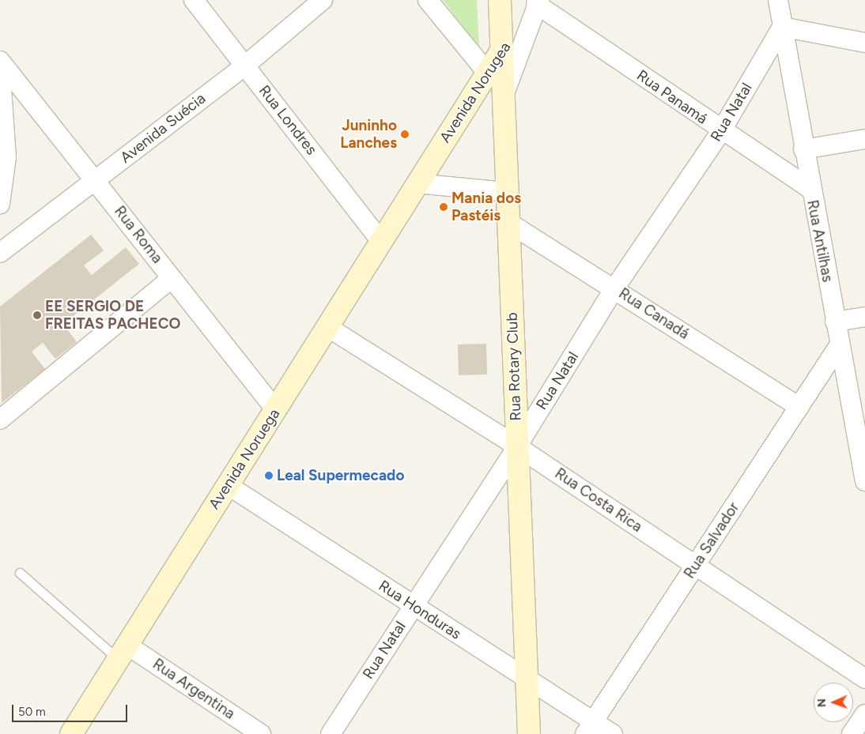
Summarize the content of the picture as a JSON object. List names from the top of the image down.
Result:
{
  "streets": {
    "street": [
      "Avenida Norugea",
      "Rua Panamá",
      "Rua Natal",
      "Rua Londres",
      "Avenida Suécia",
      "Rua Roma",
      "Rua Antilhas",
      "Rua Canadá",
      "Rua Rotary Club",
      "Avenida Noruega",
      "Rua Costa Rica",
      "Rua Salvador",
      "Rua Honduras",
      "Rua Argentina"
    ]
  },
  "crossings": [
    ["Avenida Norugea", "Rua Panamá"],
    ["Avenida Norugea", "Rua Rotary Club"],
    ["Avenida Norugea", "Avenida Noruega"],
    ["Rua Panamá", "Rua Natal"],
    ["Rua Panamá", "Rua Antilhas"],
    ["Rua Natal", "Rua Antilhas"],
    ["Rua Natal", "Rua Canadá"],
    ["Rua Natal", "Rua Rotary Club"],
    ["Rua Natal", "Rua Costa Rica"],
    ["Rua Natal", "Rua Honduras"],
    ["Rua Londres", "Avenida Suécia"],
    ["Rua Londres", "Avenida Noruega"],
    ["Avenida Suécia", "Rua Roma"],
    ["Rua Roma", "Avenida Noruega"],
    ["Rua Antilhas", "Rua Salvador"],
    ["Rua Canadá", "Rua Rotary Club"],
    ["Rua Canadá", "Rua Salvador"],
    ["Rua Rotary Club", "Rua Costa Rica"],
    ["Rua Rotary Club", "Rua Honduras"],
    ["Avenida Noruega", "Rua Costa Rica"],
    ["Avenida Noruega", "Rua Honduras"],
    ["Avenida Noruega", "Rua Argentina"],
    ["Rua Costa Rica", "Rua Salvador"],
    ["Rua Salvador", "Rua Honduras"]
  ],
  "places": [
    "Juninho Lanches",
    "Mania dos Pastéis",
    "EE SERGIO DE FREITAS PACHECO",
    "Leal Supermecado"
  ],
  "scale_bar": "50 m",
  "north": "left"
}
